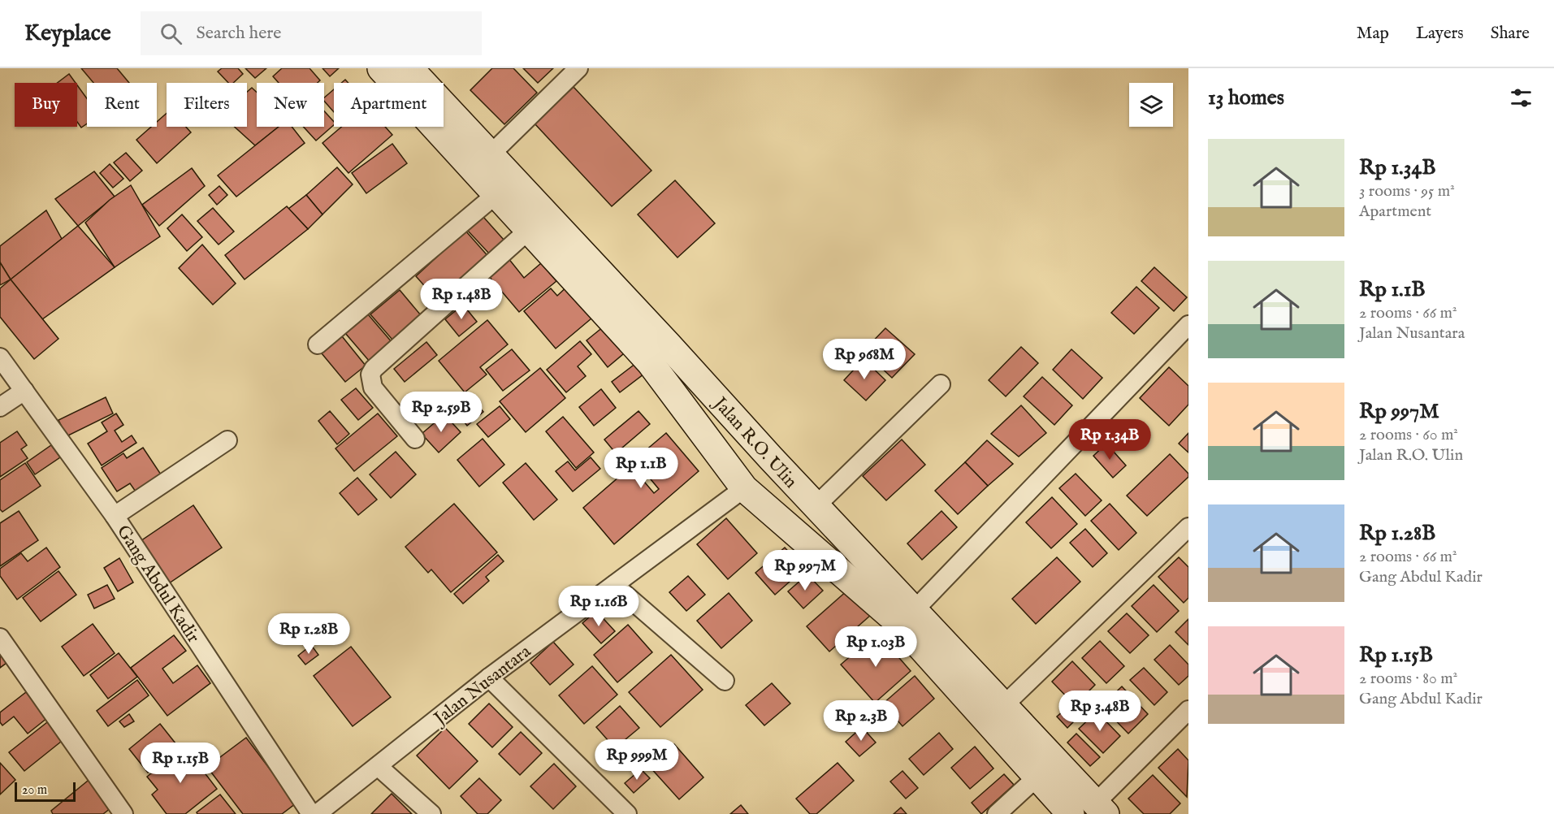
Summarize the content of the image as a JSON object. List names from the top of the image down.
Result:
{
  "streets": {
    "main road": ["Jalan R.O. Ulin"],
    "street": ["Gang Abdul Kadir", "Jalan Nusantara"]
  },
  "crossings": [
    ["Jalan R.O. Ulin", "Jalan Nusantara"]
  ],
  "scale_bar": "20 m",
  "page": {
    "header": "Keyplace",
    "search": "Search here",
    "nav": ["Map", "Layers", "Share"],
    "heading": "13 homes",
    "chip": [
      "Buy",
      "Rent",
      "Filters",
      "New",
      "Apartment"
    ],
    "list": [
      {
        "name": "Rp 1.34B",
        "note": "3 rooms · 95 m² · Apartment"
      },
      {
        "name": "Rp 1.1B",
        "note": "2 rooms · 66 m² · Jalan Nusantara"
      },
      {
        "name": "Rp 997M",
        "note": "2 rooms · 60 m² · Jalan R.O. Ulin"
      },
      {
        "name": "Rp 1.28B",
        "note": "2 rooms · 66 m² · Gang Abdul Kadir"
      },
      {
        "name": "Rp 1.15B",
        "note": "2 rooms · 80 m² · Gang Abdul Kadir"
      }
    ],
    "price": [
      "Rp 1.48B",
      "Rp 968M",
      "Rp 2.59B",
      "Rp 1.34B",
      "Rp 1.1B",
      "Rp 997M",
      "Rp 1.16B",
      "Rp 1.28B",
      "Rp 1.03B",
      "Rp 3.48B",
      "Rp 2.3B",
      "Rp 999M",
      "Rp 1.15B"
    ],
    "scale": "20 m"
  }
}
